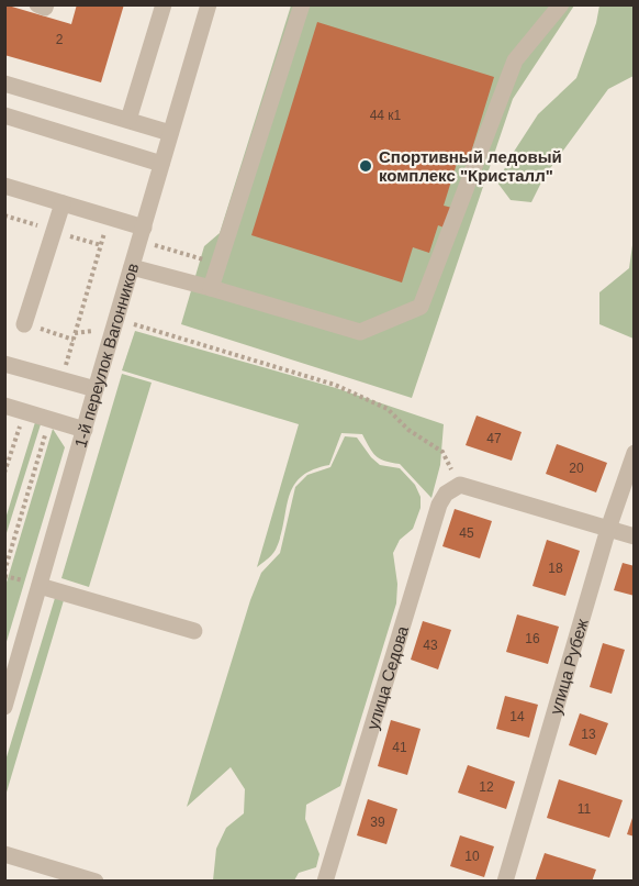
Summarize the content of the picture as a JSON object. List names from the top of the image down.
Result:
{
  "streets": {
    "street": ["1-й переулок Вагонников", "улица Рубеж", "улица Седова"]
  },
  "places": ["Спортивный ледовый комплекс \"Кристалл\""],
  "house_numbers": [
    "2",
    "44 к1",
    "47",
    "20",
    "45",
    "18",
    "16",
    "43",
    "14",
    "13",
    "41",
    "12",
    "11",
    "39",
    "10"
  ]
}
